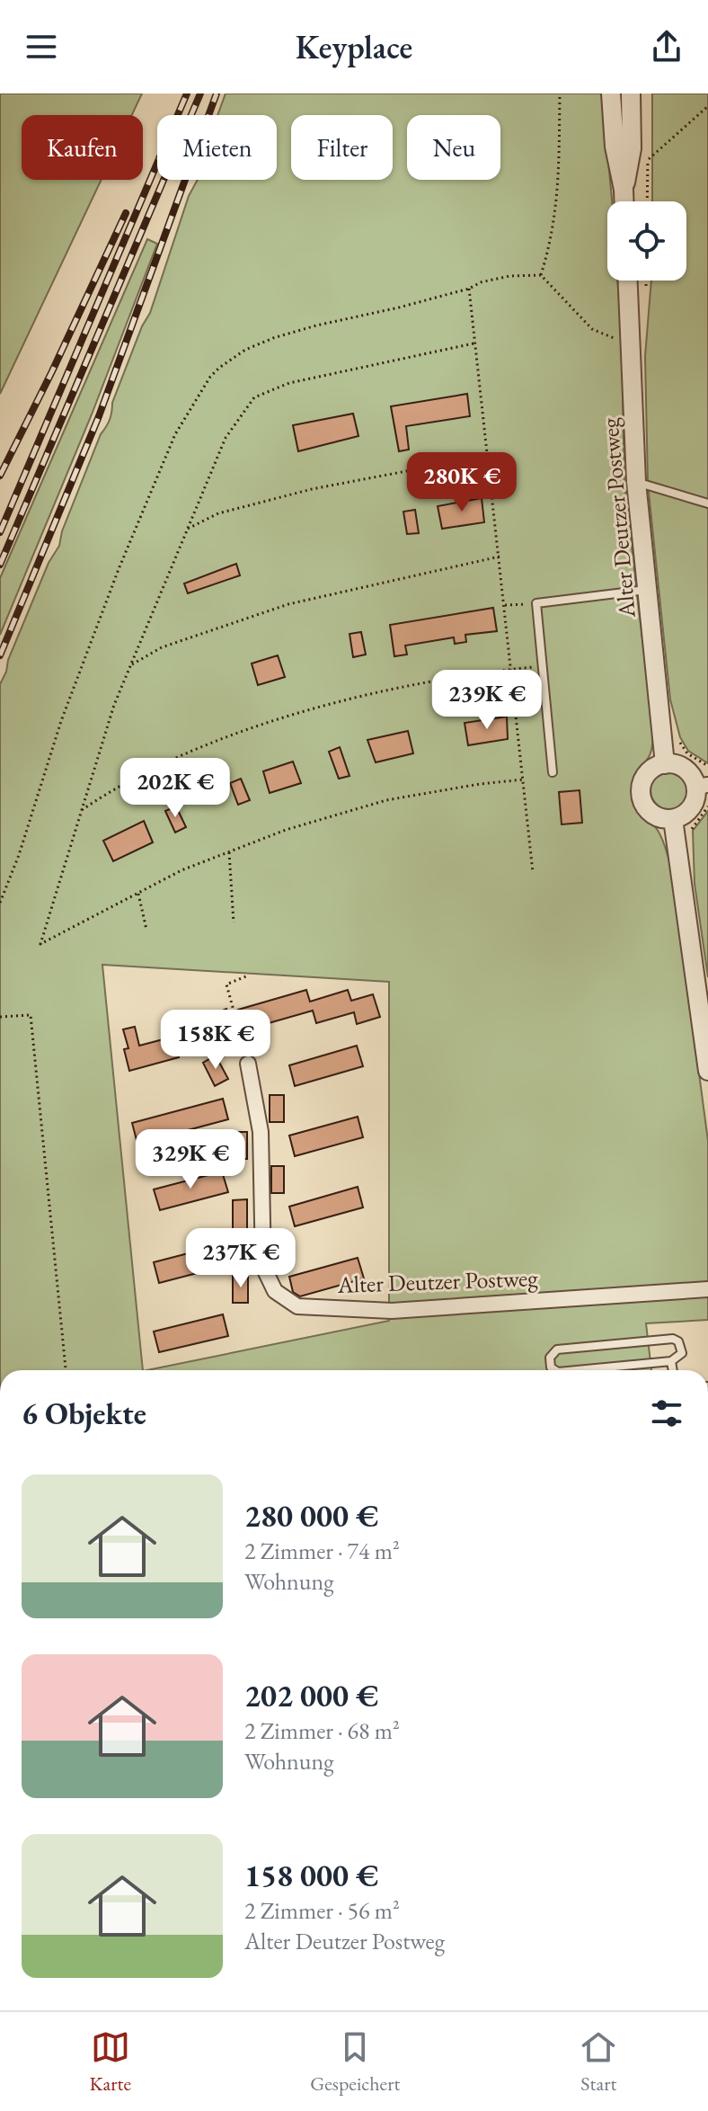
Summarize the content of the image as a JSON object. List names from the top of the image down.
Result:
{
  "streets": {
    "street": ["Alter Deutzer Postweg"]
  },
  "page": {
    "header": "Keyplace",
    "chip": [
      "Kaufen",
      "Mieten",
      "Filter",
      "Neu"
    ],
    "price": [
      "280K €",
      "239K €",
      "202K €",
      "158K €",
      "329K €",
      "237K €"
    ],
    "heading": "6 Objekte",
    "list": [
      {
        "name": "280 000 €",
        "note": "2 Zimmer · 74 m² · Wohnung"
      },
      {
        "name": "202 000 €",
        "note": "2 Zimmer · 68 m² · Wohnung"
      },
      {
        "name": "158 000 €",
        "note": "2 Zimmer · 56 m² · Alter Deutzer Postweg"
      }
    ],
    "tabs": ["Karte", "Gespeichert", "Start"]
  }
}
